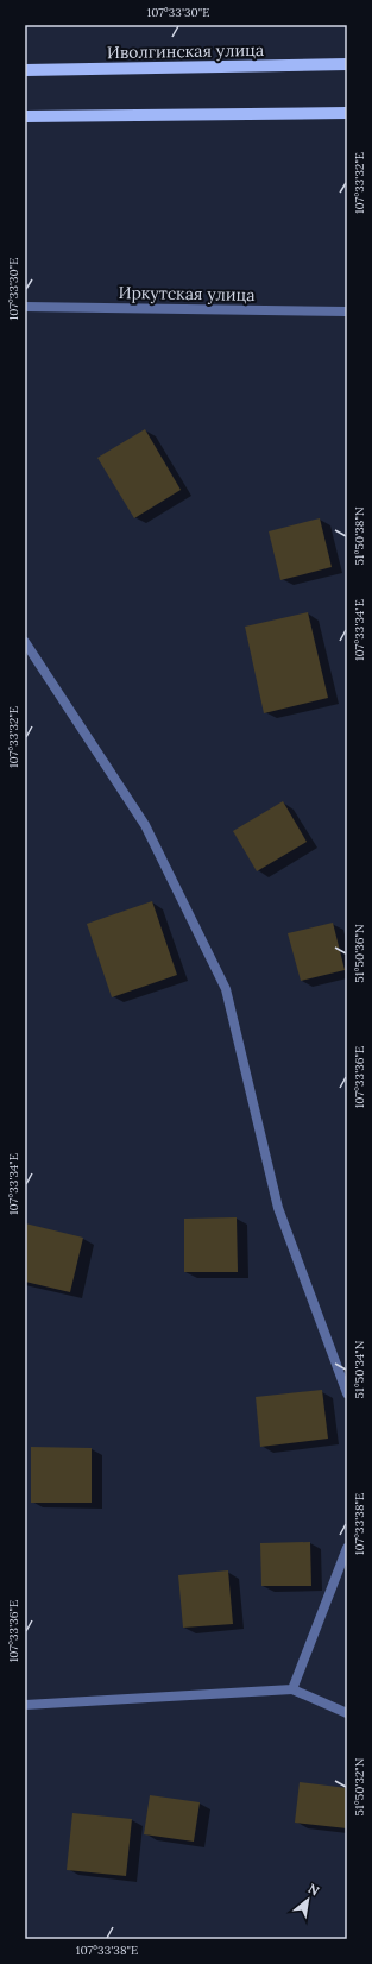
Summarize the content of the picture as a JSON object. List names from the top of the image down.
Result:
{
  "streets": {
    "main road": ["Иволгинская улица"],
    "street": ["Иркутская улица"]
  },
  "north": "top right",
  "coordinates": [
    "107°33'30\"E",
    "107°33'32\"E",
    "51°50'38\"N",
    "107°33'34\"E",
    "51°50'36\"N",
    "107°33'36\"E",
    "51°50'34\"N",
    "107°33'38\"E",
    "51°50'32\"N"
  ]
}
